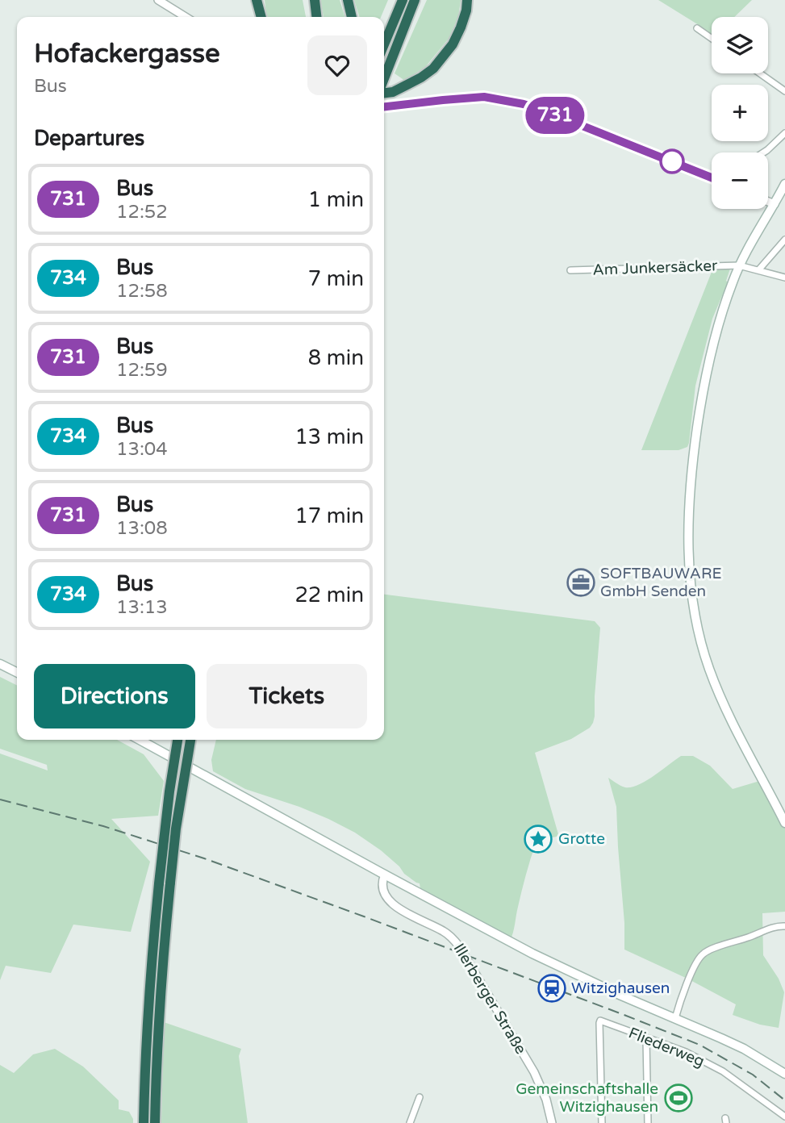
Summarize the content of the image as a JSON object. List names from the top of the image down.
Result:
{
  "streets": {
    "street": ["Am Junkersäcker", "Illerberger Straße", "Fliederweg"]
  },
  "places": {
    "office": ["SOFTBAUWARE GmbH Senden"],
    "place": ["Grotte"],
    "station": ["Witzighausen"],
    "sports": ["Gemeinschaftshalle Witzighausen"]
  },
  "lines": ["bus line 731"],
  "page": {
    "on_map": "731",
    "map_buttons": ["+", "−"],
    "heading": [
      ["Hofackergasse", "Bus"],
      "Departures"
    ],
    "list": [
      {
        "mark": "731",
        "name": "Bus",
        "note": "12:52",
        "value": "1 min"
      },
      {
        "mark": "734",
        "name": "Bus",
        "note": "12:58",
        "value": "7 min"
      },
      {
        "mark": "731",
        "name": "Bus",
        "note": "12:59",
        "value": "8 min"
      },
      {
        "mark": "734",
        "name": "Bus",
        "note": "13:04",
        "value": "13 min"
      },
      {
        "mark": "731",
        "name": "Bus",
        "note": "13:08",
        "value": "17 min"
      },
      {
        "mark": "734",
        "name": "Bus",
        "note": "13:13",
        "value": "22 min"
      }
    ],
    "buttons": ["Directions", "Tickets"]
  }
}
